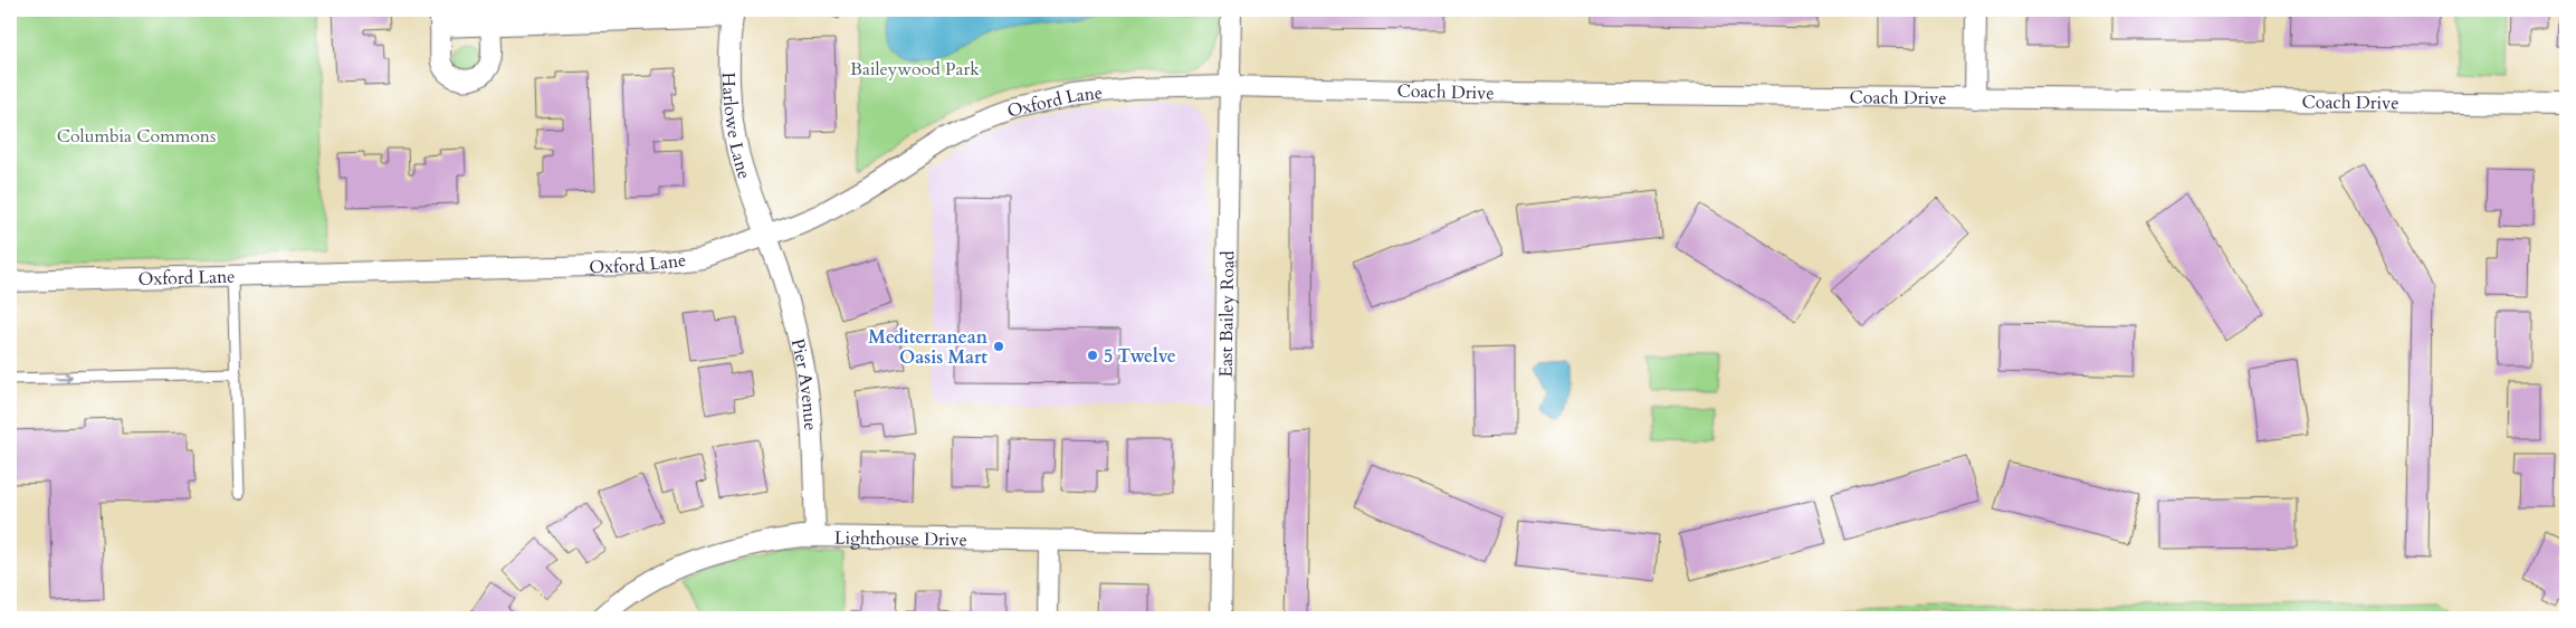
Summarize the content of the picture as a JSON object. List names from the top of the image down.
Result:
{
  "streets": {
    "street": [
      "Coach Drive",
      "Oxford Lane",
      "Harlowe Lane",
      "East Bailey Road",
      "Pier Avenue",
      "Lighthouse Drive"
    ]
  },
  "crossings": [
    ["Coach Drive", "Oxford Lane"],
    ["Coach Drive", "East Bailey Road"],
    ["Oxford Lane", "Harlowe Lane"],
    ["Oxford Lane", "East Bailey Road"],
    ["Oxford Lane", "Pier Avenue"],
    ["Harlowe Lane", "Pier Avenue"],
    ["East Bailey Road", "Lighthouse Drive"],
    ["Pier Avenue", "Lighthouse Drive"]
  ],
  "parks": ["Baileywood Park", "Columbia Commons"],
  "places": ["Mediterranean Oasis Mart", "5 Twelve"]
}
